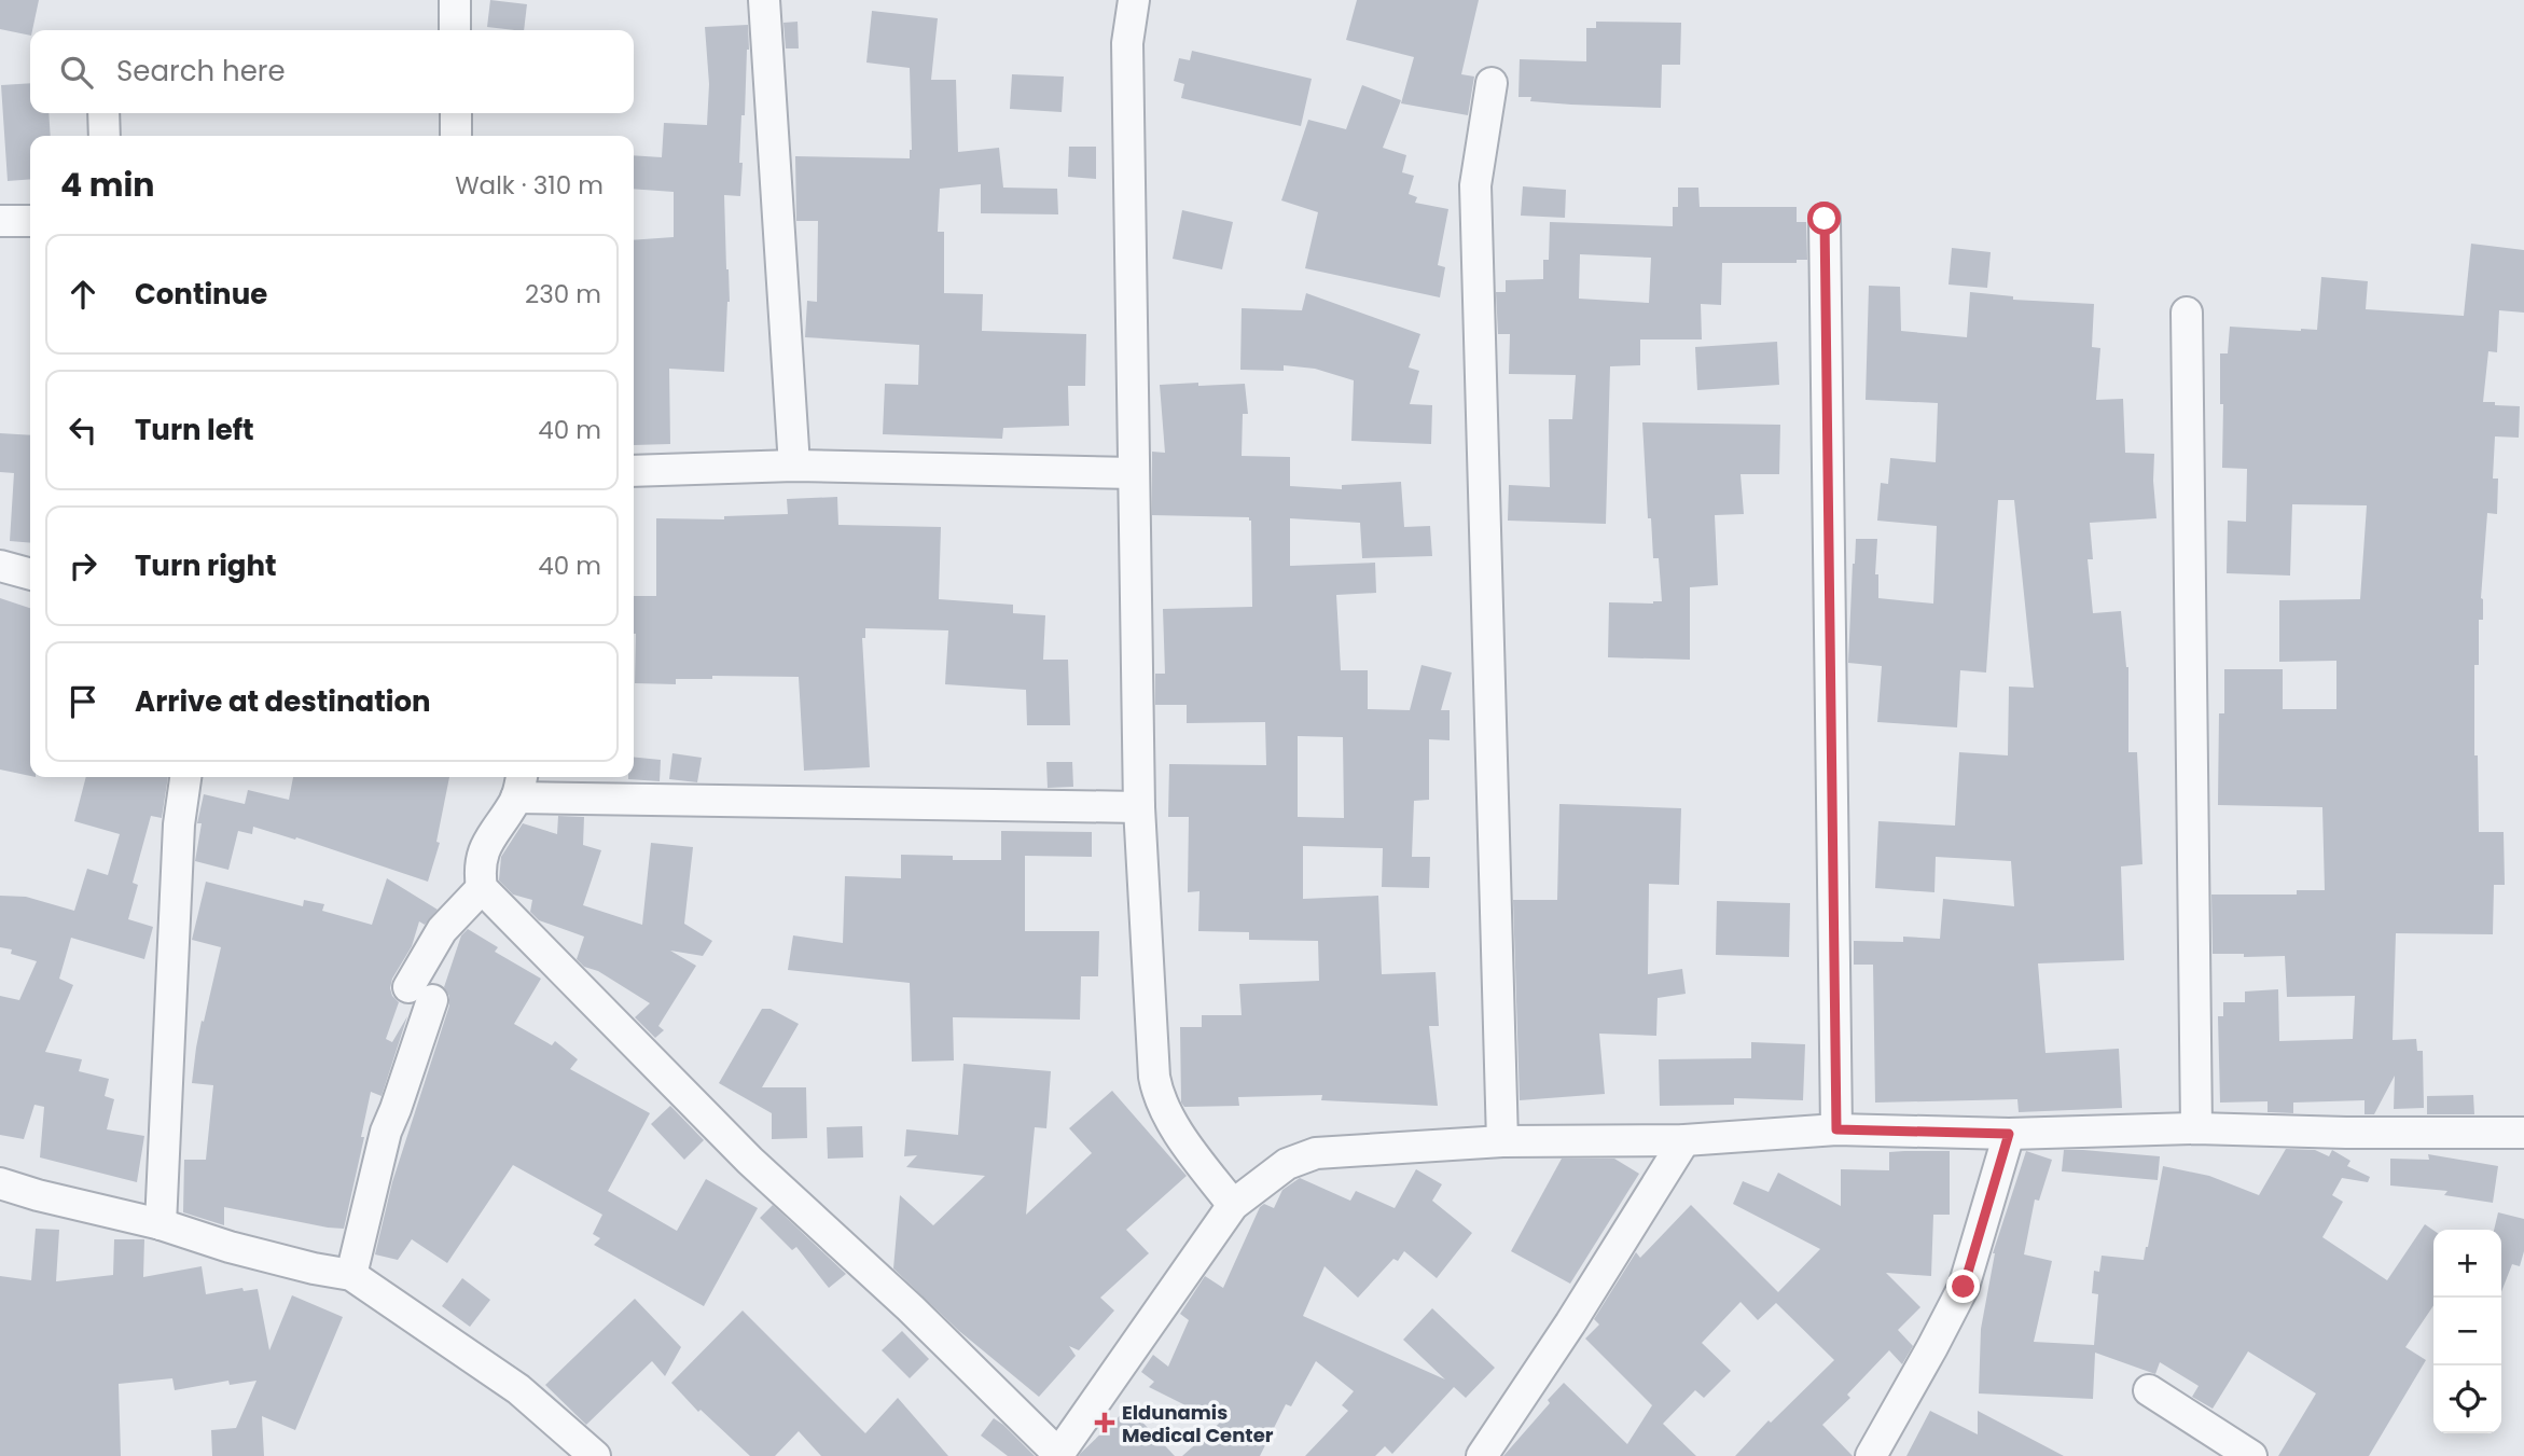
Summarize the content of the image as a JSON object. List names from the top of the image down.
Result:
{
  "places": {
    "health": ["Eldunamis Medical Center"]
  },
  "page": {
    "search": "Search here",
    "heading": ["4 min", "Walk · 310 m"],
    "list": [
      ["Continue", "230 m"],
      ["Turn left", "40 m"],
      ["Turn right", "40 m"],
      "Arrive at destination"
    ],
    "map_buttons": ["+", "−"]
  }
}
